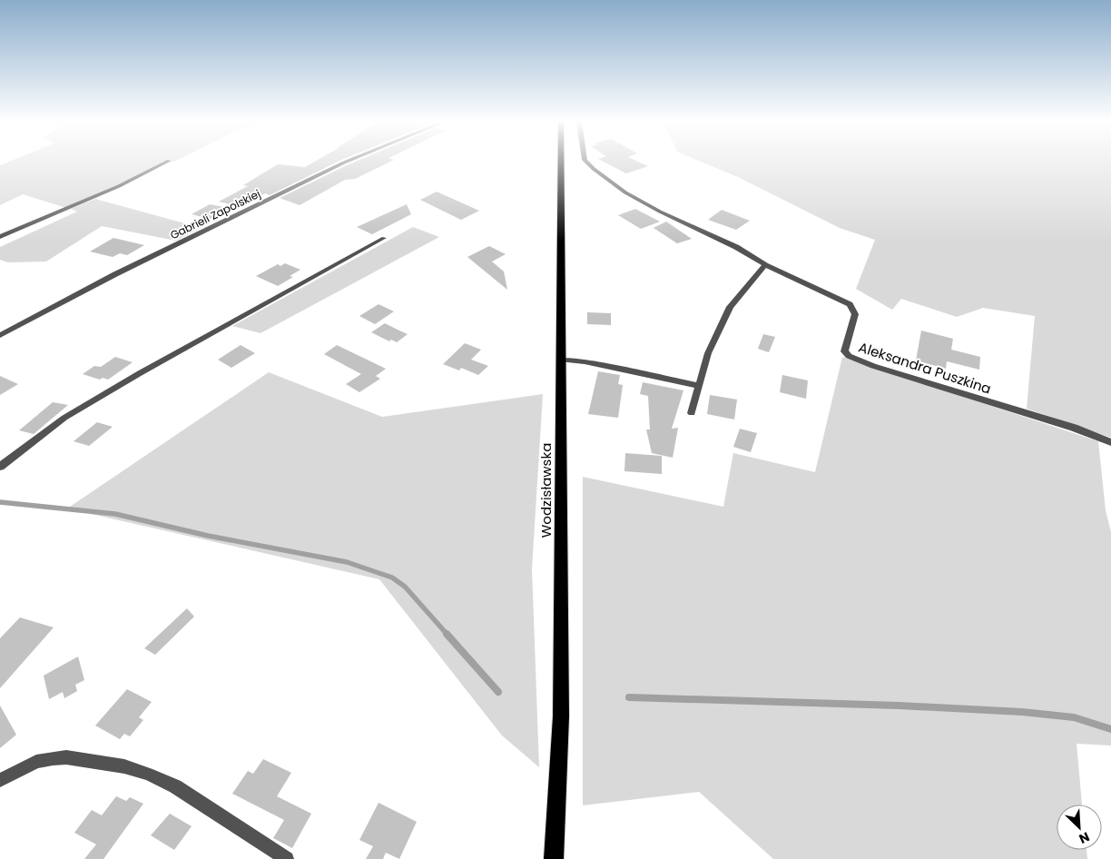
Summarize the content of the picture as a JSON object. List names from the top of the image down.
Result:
{
  "streets": {
    "main road": ["Wodzisławska"],
    "street": ["Gabrieli Zapolskiej", "Aleksandra Puszkina"]
  },
  "north": "bottom right"
}
